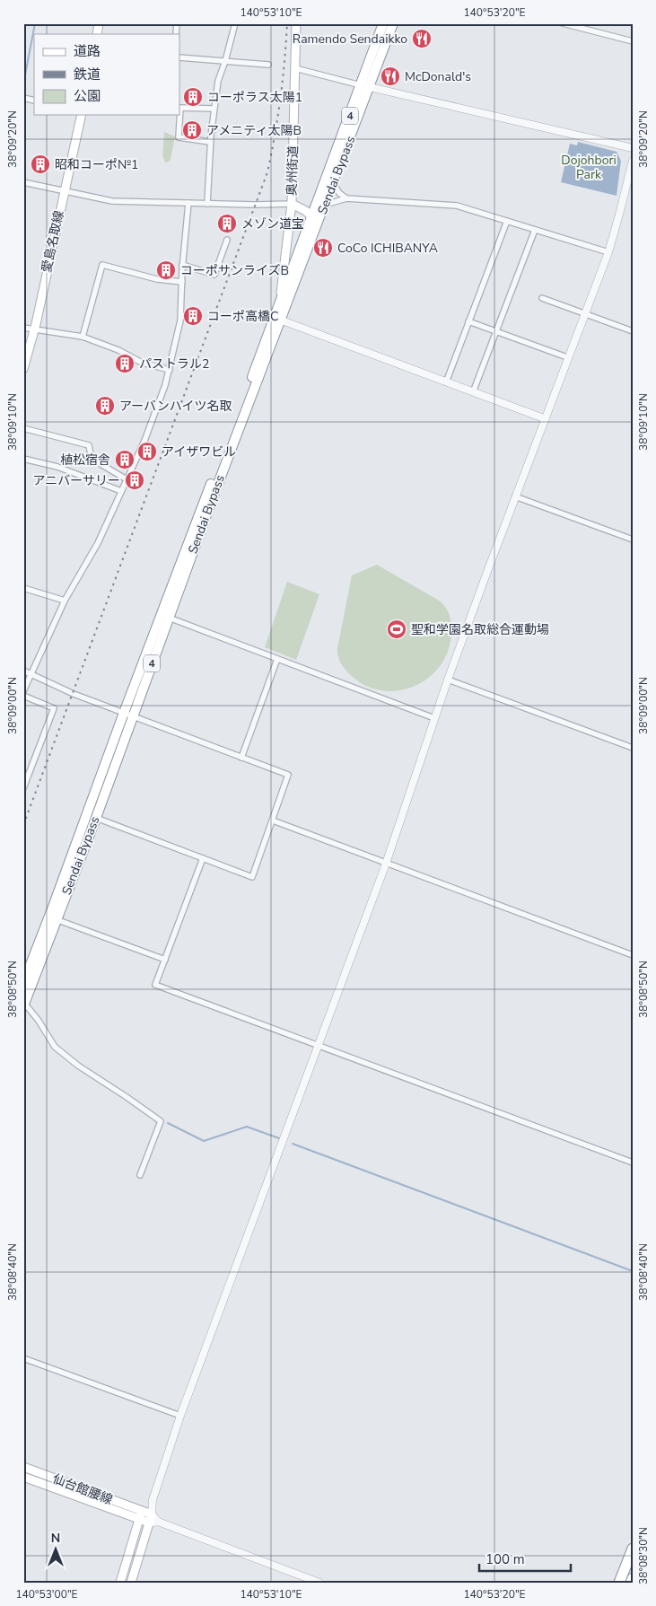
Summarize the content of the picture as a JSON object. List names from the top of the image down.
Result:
{
  "streets": {
    "highway": ["4", "Sendai Bypass"],
    "main road": ["奥州街道", "愛島名取線", "仙台館腰線"]
  },
  "crossings": [
    ["奥州街道", "Sendai Bypass"]
  ],
  "parks": ["Dojohbori Park"],
  "places": {
    "restaurant": ["Ramendo Sendaikko", "McDonald's", "CoCo ICHIBANYA"],
    "building": [
      "コーポラス太陽1",
      "アメニティ太陽B",
      "昭和コーポ№1",
      "メゾン道宝",
      "コーポサンライズB",
      "コーポ高橋C",
      "パストラル2",
      "アーバンハイツ名取",
      "アイザワビル",
      "植松宿舎",
      "アニバーサリー"
    ],
    "sports": ["聖和学園名取総合運動場"]
  },
  "legend": ["道路", "鉄道", "公園"],
  "scale_bar": "100 m",
  "north": "top",
  "coordinates": [
    "140°53'10\"E",
    "140°53'20\"E",
    "38°09'20\"N",
    "38°09'10\"N",
    "38°09'00\"N",
    "38°08'50\"N",
    "38°08'40\"N",
    "38°08'30\"N",
    "140°53'00\"E"
  ]
}
